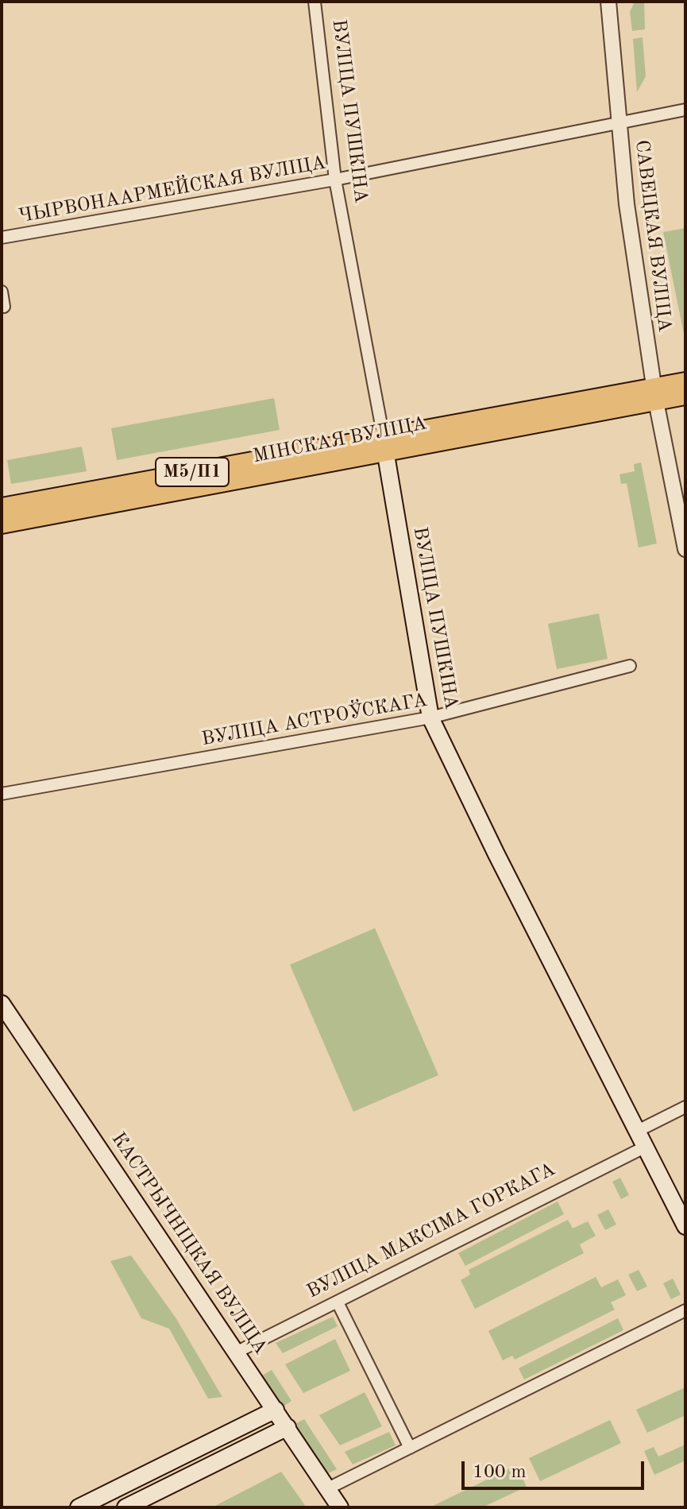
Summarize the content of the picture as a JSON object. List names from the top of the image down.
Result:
{
  "streets": {
    "main road": [
      "ВУЛІЦА ПУШКІНА",
      "МІНСКАЯ ВУЛІЦА",
      "М5/П1",
      "КАСТРЫЧНІЦКАЯ ВУЛІЦА"
    ],
    "street": [
      "ЧЫРВОНААРМЕЙСКАЯ ВУЛІЦА",
      "САВЕЦКАЯ ВУЛІЦА",
      "ВУЛІЦА АСТРОЎСКАГА",
      "ВУЛІЦА МАКСІМА ГОРКАГА"
    ]
  },
  "crossings": [
    ["ВУЛІЦА ПУШКІНА", "ЧЫРВОНААРМЕЙСКАЯ ВУЛІЦА"],
    ["ВУЛІЦА ПУШКІНА", "МІНСКАЯ ВУЛІЦА"],
    ["ВУЛІЦА ПУШКІНА", "ВУЛІЦА АСТРОЎСКАГА"],
    ["ВУЛІЦА ПУШКІНА", "ВУЛІЦА МАКСІМА ГОРКАГА"],
    ["ЧЫРВОНААРМЕЙСКАЯ ВУЛІЦА", "САВЕЦКАЯ ВУЛІЦА"],
    ["САВЕЦКАЯ ВУЛІЦА", "МІНСКАЯ ВУЛІЦА"],
    ["ВУЛІЦА МАКСІМА ГОРКАГА", "КАСТРЫЧНІЦКАЯ ВУЛІЦА"]
  ],
  "scale_bar": "100 m"
}
